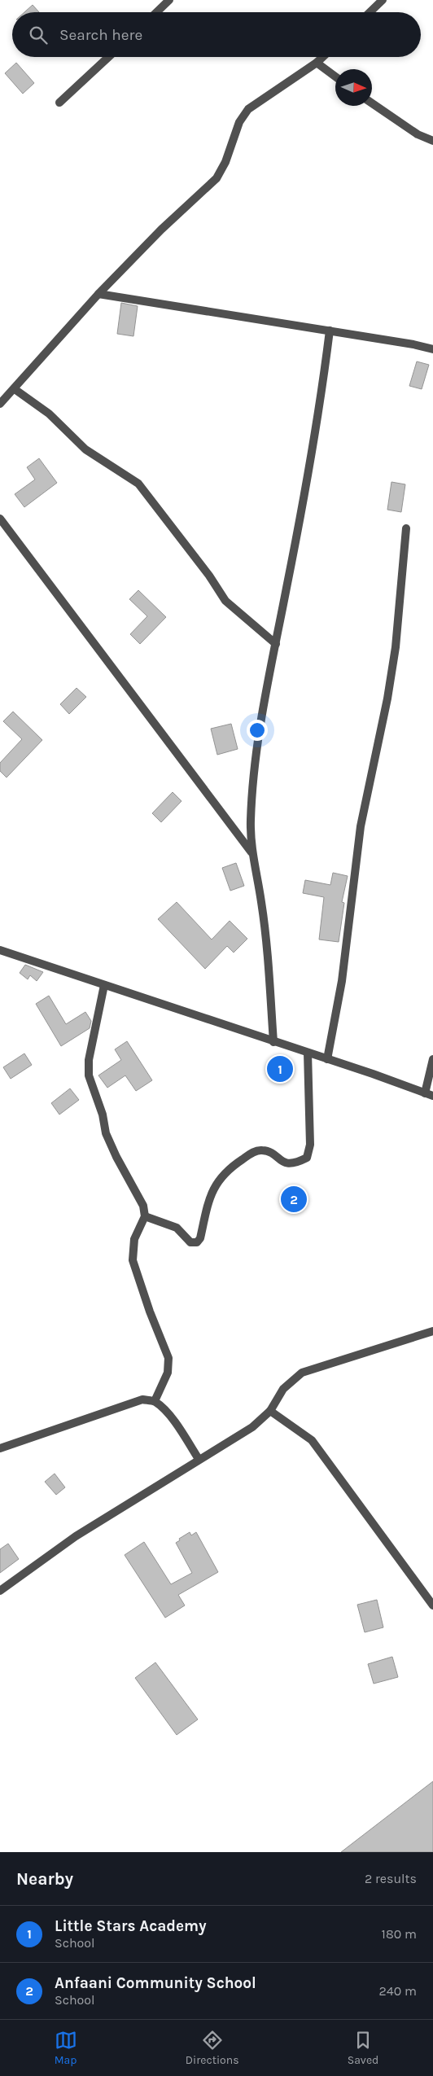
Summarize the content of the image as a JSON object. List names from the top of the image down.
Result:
{
  "north": "right",
  "page": {
    "search": "Search here",
    "pins": ["1", "2"],
    "heading": ["Nearby", "2 results"],
    "list": [
      {
        "mark": "1",
        "name": "Little Stars Academy",
        "note": "School",
        "value": "180 m"
      },
      {
        "mark": "2",
        "name": "Anfaani Community School",
        "note": "School",
        "value": "240 m"
      }
    ],
    "nav": ["Map", "Directions", "Saved"]
  }
}
